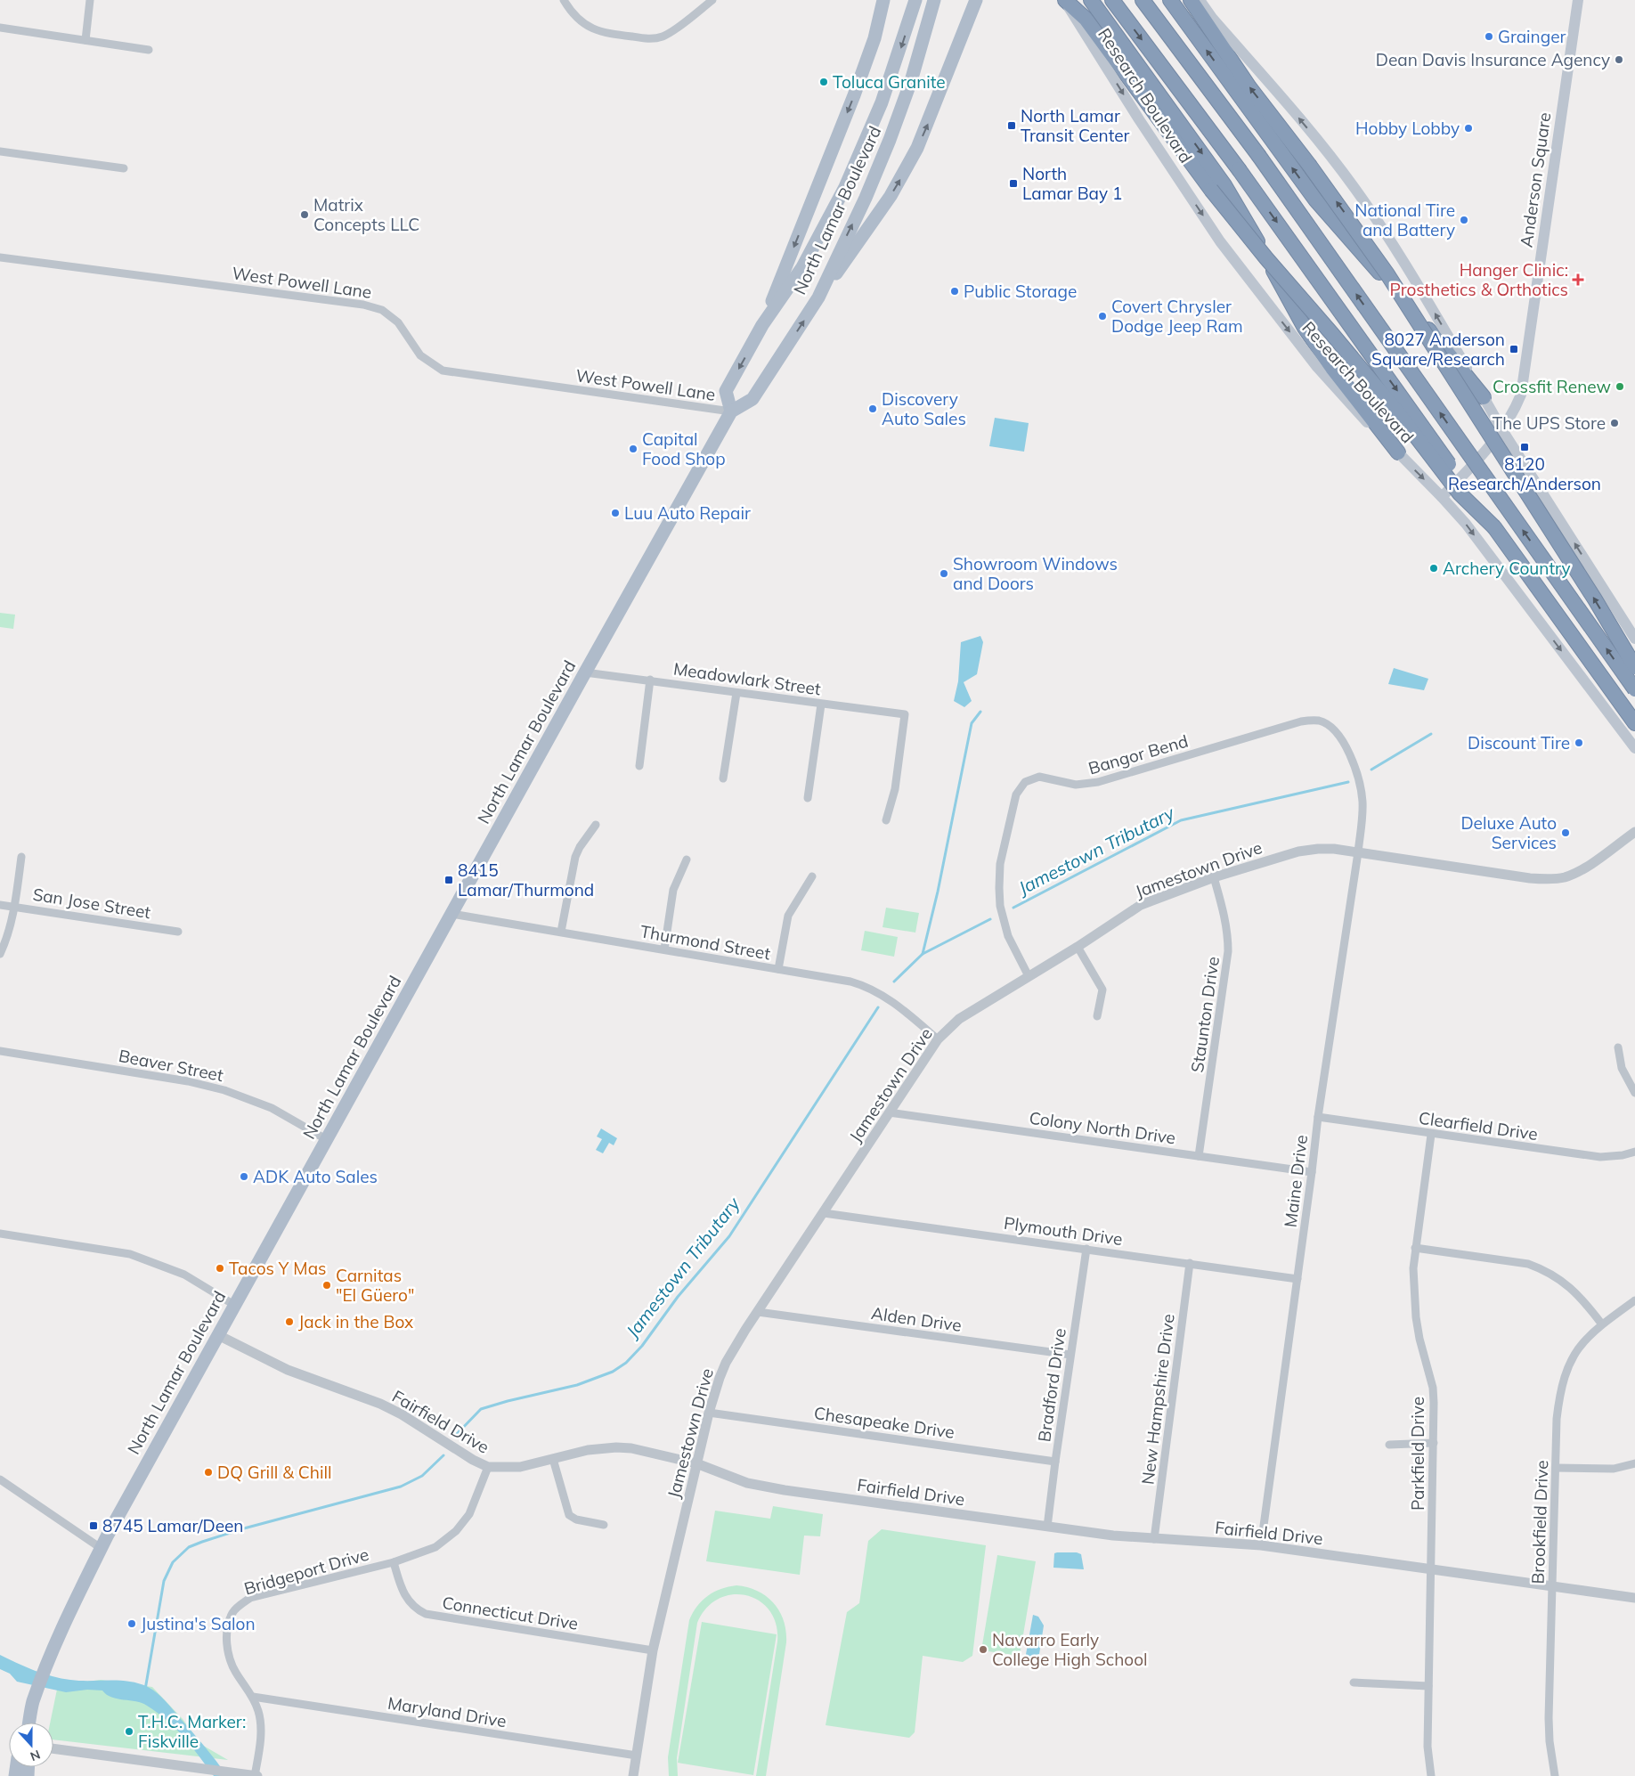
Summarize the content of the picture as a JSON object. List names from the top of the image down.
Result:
{
  "streets": {
    "main road": ["Research Boulevard", "Anderson Square", "North Lamar Boulevard"],
    "street": [
      "West Powell Lane",
      "Meadowlark Street",
      "Bangor Bend",
      "Jamestown Drive",
      "San Jose Street",
      "Thurmond Street",
      "Staunton Drive",
      "Beaver Street",
      "Clearfield Drive",
      "Colony North Drive",
      "Maine Drive",
      "Plymouth Drive",
      "Alden Drive",
      "Bradford Drive",
      "New Hampshire Drive",
      "Fairfield Drive",
      "Chesapeake Drive",
      "Parkfield Drive",
      "Brookfield Drive",
      "Bridgeport Drive",
      "Connecticut Drive",
      "Maryland Drive"
    ]
  },
  "crossings": [
    ["Research Boulevard", "Anderson Square"],
    ["North Lamar Boulevard", "West Powell Lane"],
    ["North Lamar Boulevard", "Meadowlark Street"],
    ["North Lamar Boulevard", "Thurmond Street"],
    ["North Lamar Boulevard", "Beaver Street"],
    ["North Lamar Boulevard", "Fairfield Drive"],
    ["Bangor Bend", "Jamestown Drive"],
    ["Bangor Bend", "Maine Drive"],
    ["Jamestown Drive", "Thurmond Street"],
    ["Jamestown Drive", "Staunton Drive"],
    ["Jamestown Drive", "Colony North Drive"],
    ["Jamestown Drive", "Maine Drive"],
    ["Jamestown Drive", "Plymouth Drive"],
    ["Jamestown Drive", "Alden Drive"],
    ["Jamestown Drive", "Fairfield Drive"],
    ["Jamestown Drive", "Chesapeake Drive"],
    ["Jamestown Drive", "Connecticut Drive"],
    ["Jamestown Drive", "Maryland Drive"],
    ["Staunton Drive", "Colony North Drive"],
    ["Clearfield Drive", "Maine Drive"],
    ["Clearfield Drive", "Parkfield Drive"],
    ["Colony North Drive", "Maine Drive"],
    ["Maine Drive", "Plymouth Drive"],
    ["Maine Drive", "Fairfield Drive"],
    ["Plymouth Drive", "Bradford Drive"],
    ["Plymouth Drive", "New Hampshire Drive"],
    ["Alden Drive", "Bradford Drive"],
    ["Bradford Drive", "Fairfield Drive"],
    ["Bradford Drive", "Chesapeake Drive"],
    ["New Hampshire Drive", "Fairfield Drive"],
    ["Fairfield Drive", "Parkfield Drive"],
    ["Fairfield Drive", "Brookfield Drive"],
    ["Fairfield Drive", "Bridgeport Drive"],
    ["Bridgeport Drive", "Connecticut Drive"],
    ["Bridgeport Drive", "Maryland Drive"]
  ],
  "water": ["Jamestown Tributary"],
  "places": {
    "other": [
      "Grainger",
      "Dean Davis Insurance Agency",
      "Toluca Granite",
      "Hobby Lobby",
      "Matrix Concepts LLC",
      "National Tire and Battery",
      "Public Storage",
      "Covert Chrysler Dodge Jeep Ram",
      "Crossfit Renew",
      "Discovery Auto Sales",
      "The UPS Store",
      "Capital Food Shop",
      "Luu Auto Repair",
      "Archery Country",
      "Showroom Windows and Doors",
      "Discount Tire",
      "Deluxe Auto Services",
      "ADK Auto Sales",
      "Tacos Y Mas",
      "Carnitas \"El Güero\"",
      "Jack in the Box",
      "DQ Grill & Chill",
      "Justina's Salon",
      "Navarro Early College High School",
      "T.H.C. Marker: Fiskville"
    ],
    "transit": [
      "North Lamar Transit Center",
      "North Lamar Bay 1",
      "8027 Anderson Square/Research",
      "8120 Research/Anderson",
      "8415 Lamar/Thurmond",
      "8745 Lamar/Deen"
    ],
    "health": ["Hanger Clinic: Prosthetics & Orthotics"]
  },
  "north": "bottom"
}
